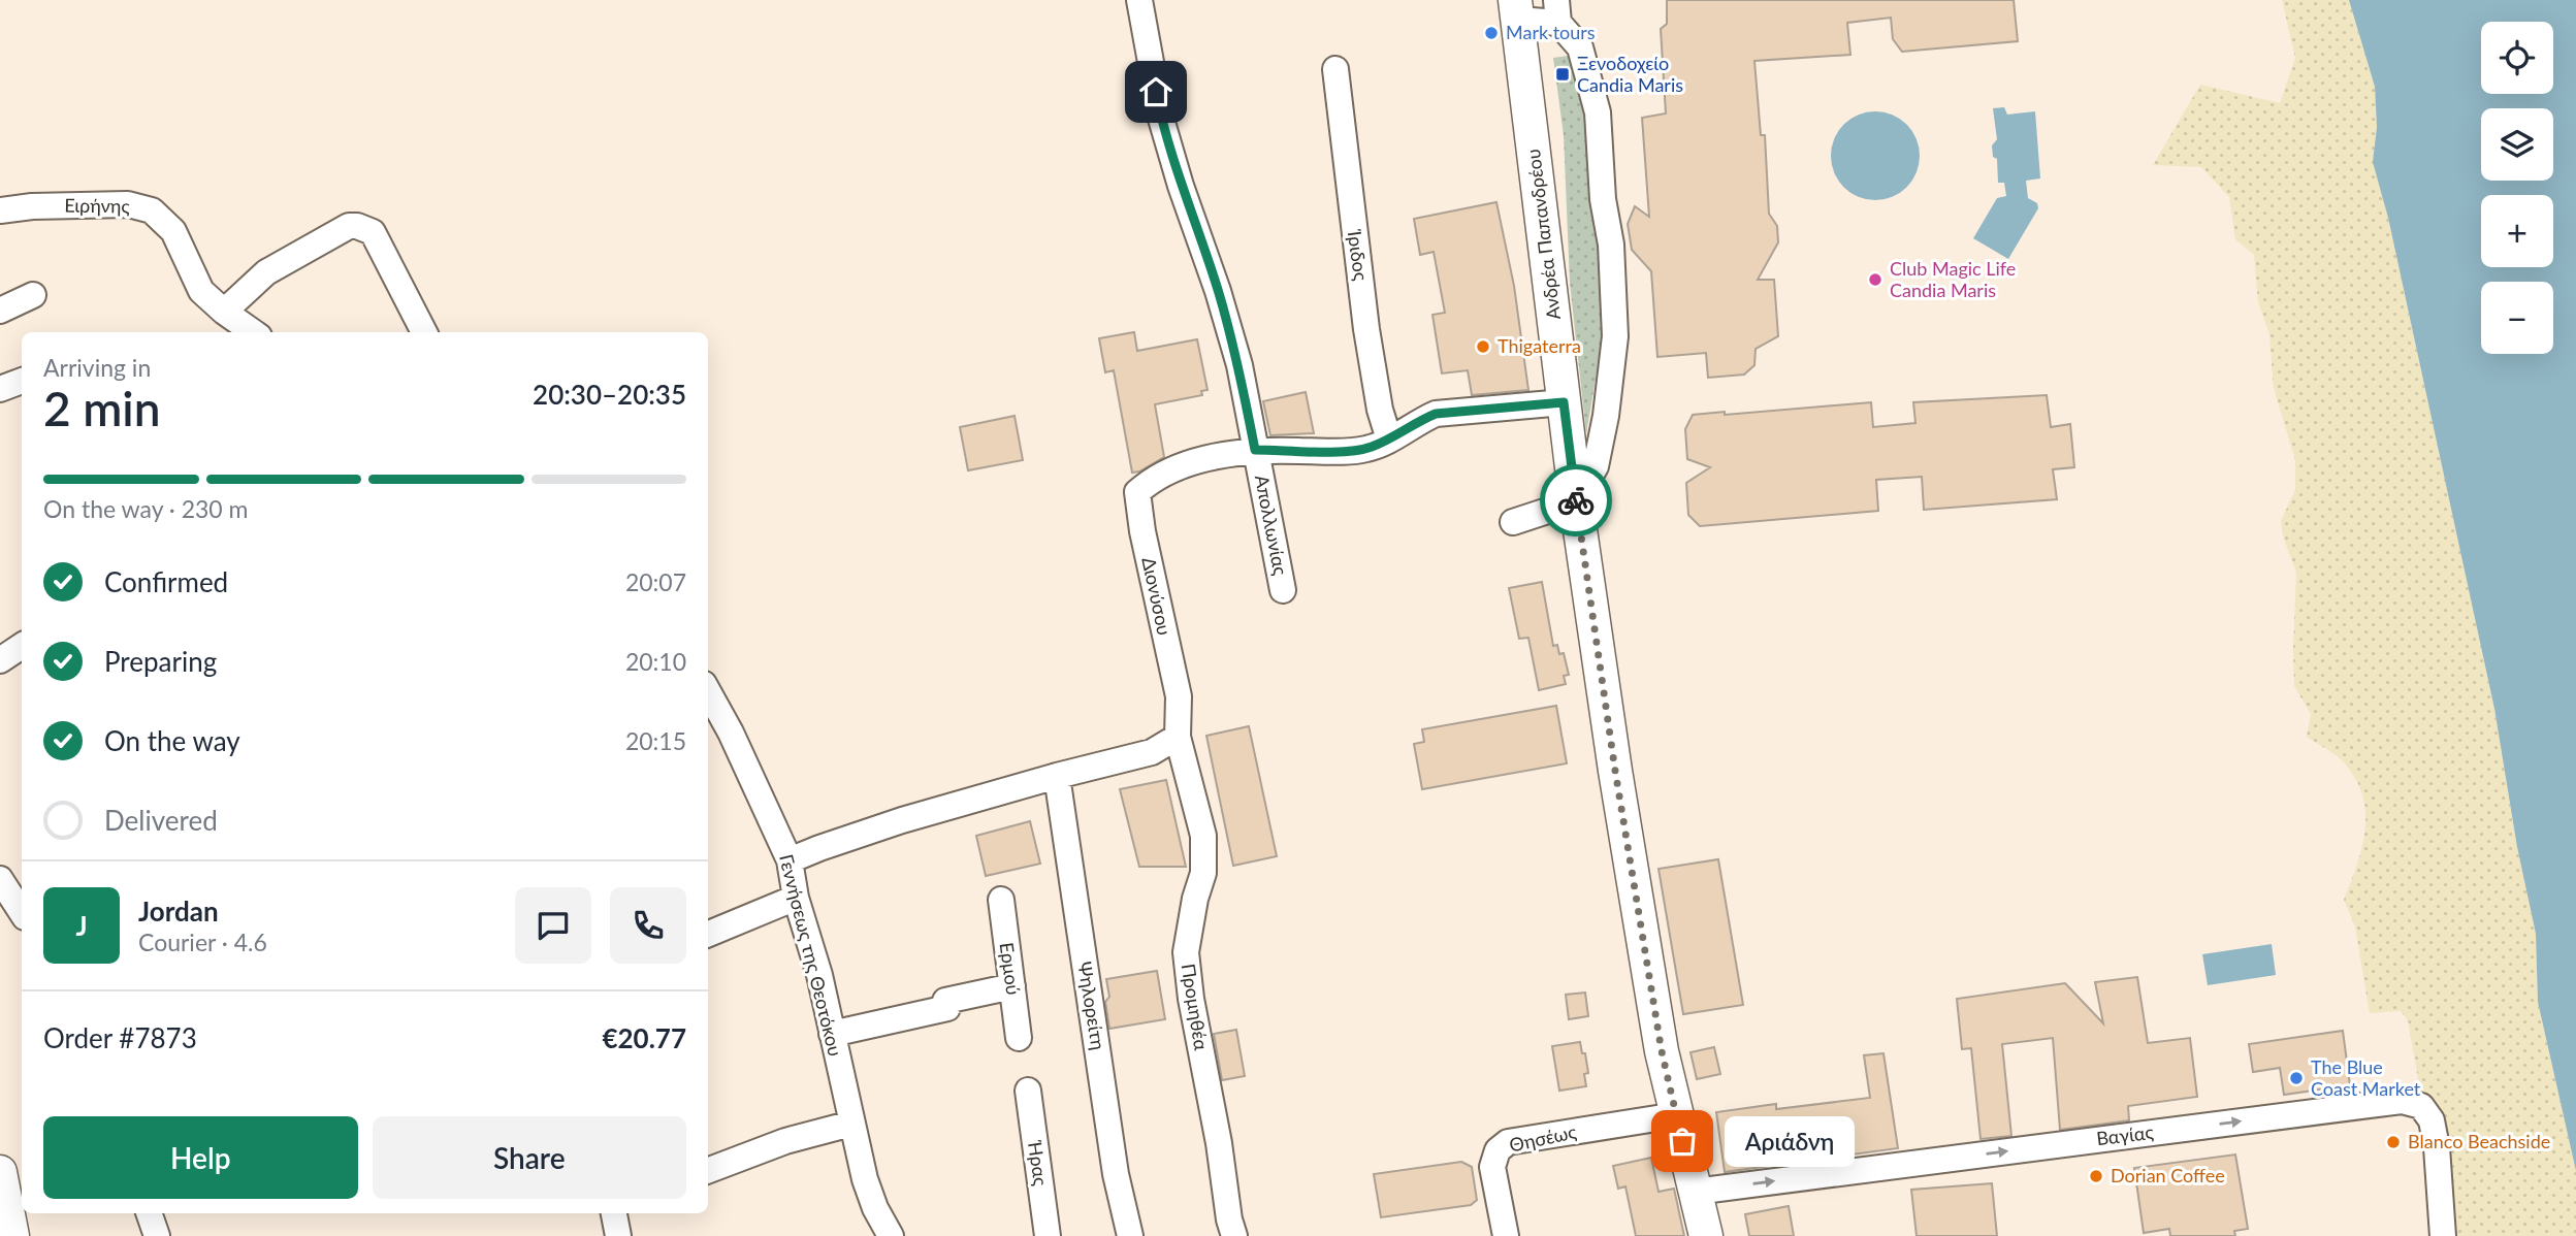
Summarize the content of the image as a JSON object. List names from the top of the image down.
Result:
{
  "streets": {
    "main road": ["Ανδρέα Παπανδρέου"],
    "street": [
      "Ειρήνης",
      "Ίριδος",
      "Απολλωνίας",
      "Διονύσου",
      "Γεννήσεως της Θεοτόκου",
      "Ερμού",
      "Ψηλορείτη",
      "Προμηθέα",
      "Βαγίας",
      "Θησέως",
      "Ήρας"
    ]
  },
  "crossings": [
    ["Ανδρέα Παπανδρέου", "Διονύσου"],
    ["Ανδρέα Παπανδρέου", "Βαγίας"],
    ["Ανδρέα Παπανδρέου", "Θησέως"],
    ["Ίριδος", "Διονύσου"],
    ["Απολλωνίας", "Διονύσου"],
    ["Διονύσου", "Προμηθέα"]
  ],
  "one_way": ["Βαγίας"],
  "places": {
    "other": [
      "Mark tours",
      "Club Magic Life Candia Maris",
      "Thigaterra",
      "The Blue Coast Market",
      "Αριάδνη",
      "Blanco Beachside",
      "Dorian Coffee"
    ],
    "transit": ["Ξενοδοχείο Candia Maris"]
  },
  "page": {
    "map_buttons": ["+", "−"],
    "heading": ["2 min", "Arriving in", "20:30–20:35"],
    "panel": [
      "Jordan",
      "Courier · 4.6",
      "Order #7873",
      "€20.77"
    ],
    "bar": "On the way · 230 m",
    "list": [
      ["Confirmed", "20:07"],
      ["Preparing", "20:10"],
      ["On the way", "20:15"],
      "Delivered"
    ],
    "round": "J",
    "buttons": ["Help", "Share"],
    "bubble": "Αριάδνη"
  }
}
